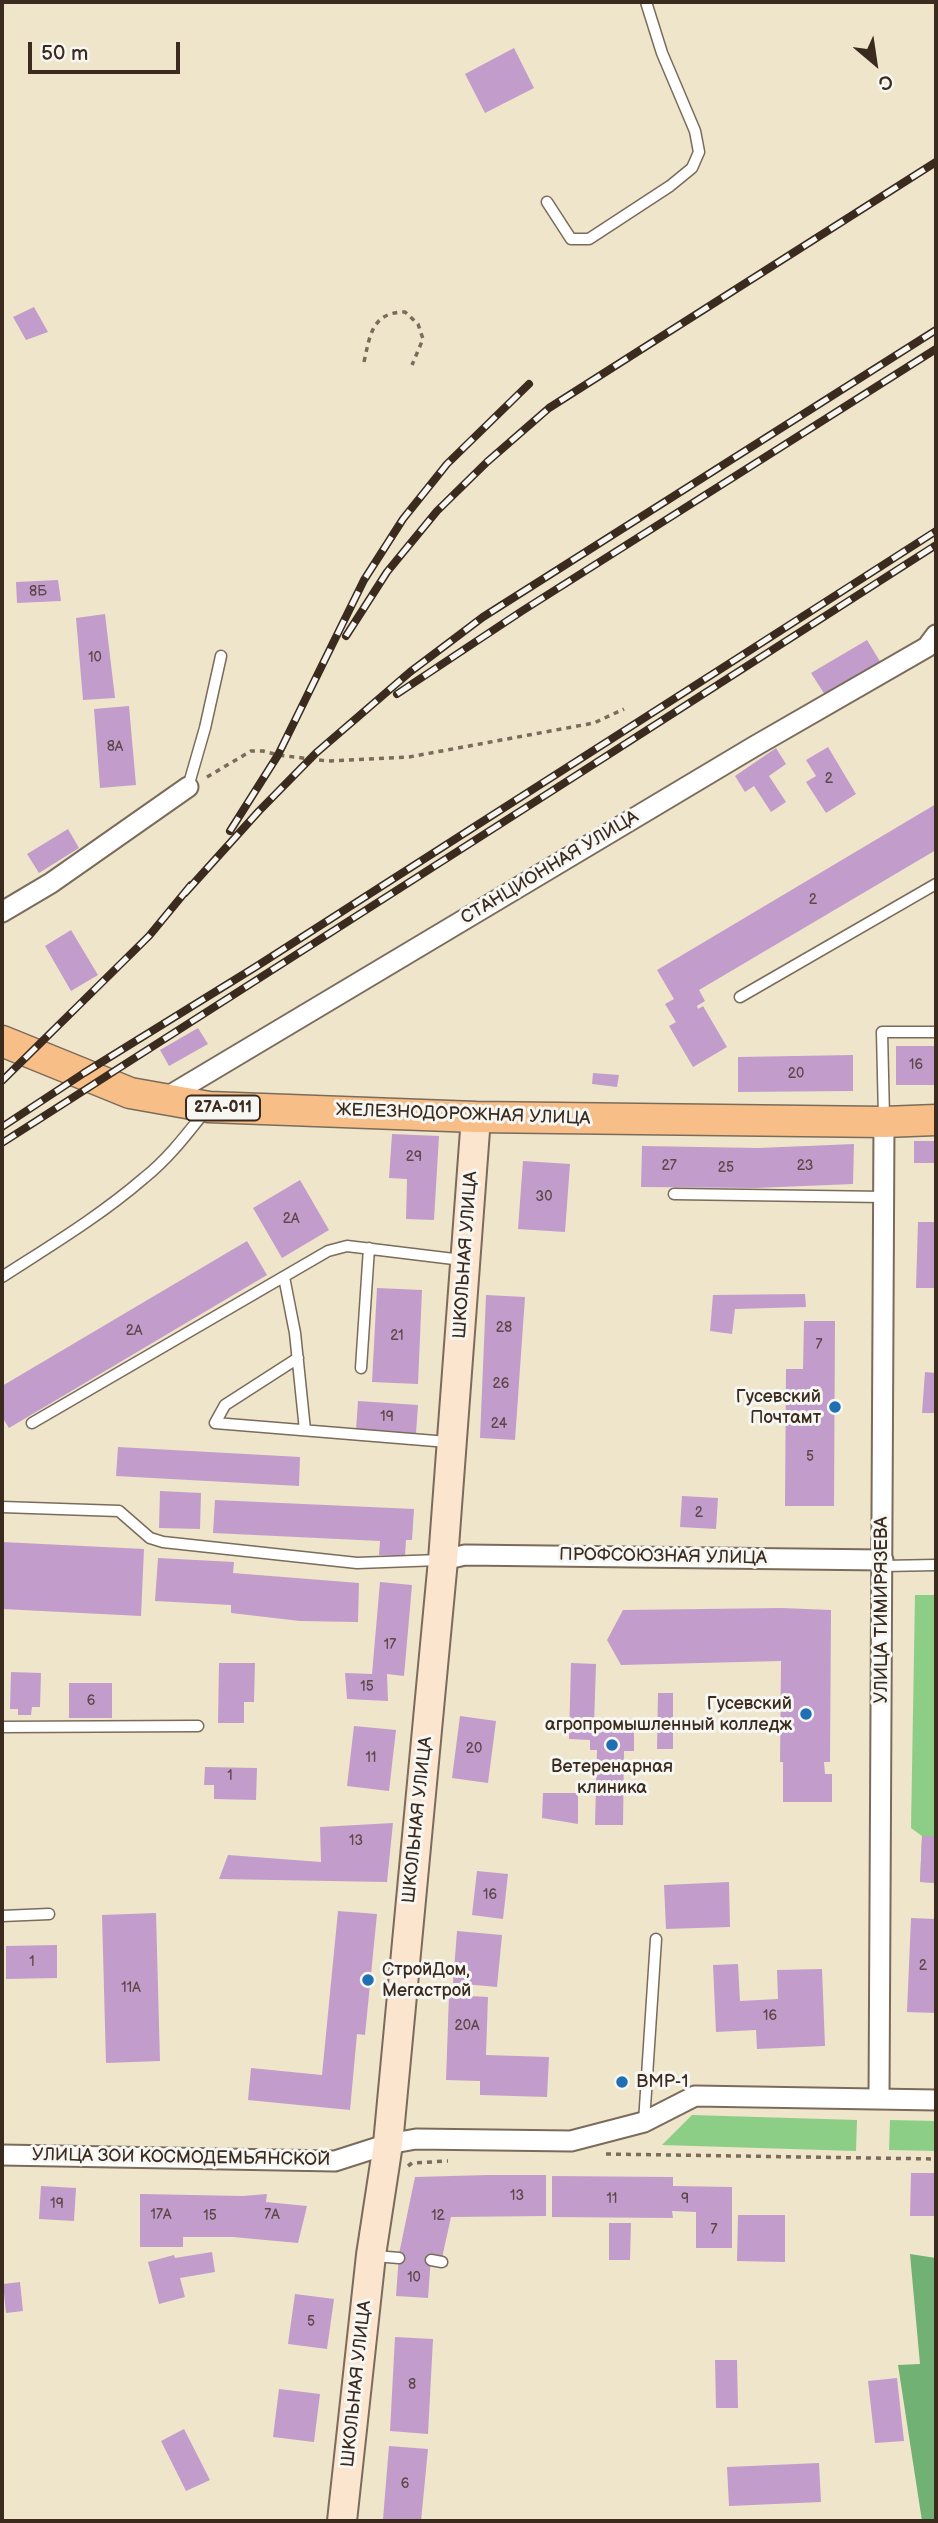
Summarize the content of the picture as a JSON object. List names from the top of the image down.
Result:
{
  "streets": {
    "main road": ["27А-011", "ЖЕЛЕЗНОДОРОЖНАЯ УЛИЦА", "ШКОЛЬНАЯ УЛИЦА"],
    "street": [
      "СТАНЦИОННАЯ УЛИЦА",
      "ПРОФСОЮЗНАЯ УЛИЦА",
      "УЛИЦА ТИМИРЯЗЕВА",
      "УЛИЦА ЗОИ КОСМОДЕМЬЯНСКОЙ"
    ]
  },
  "crossings": [
    ["СТАНЦИОННАЯ УЛИЦА", "ЖЕЛЕЗНОДОРОЖНАЯ УЛИЦА"],
    ["ЖЕЛЕЗНОДОРОЖНАЯ УЛИЦА", "ШКОЛЬНАЯ УЛИЦА"],
    ["ЖЕЛЕЗНОДОРОЖНАЯ УЛИЦА", "УЛИЦА ТИМИРЯЗЕВА"],
    ["ШКОЛЬНАЯ УЛИЦА", "ПРОФСОЮЗНАЯ УЛИЦА"],
    ["ШКОЛЬНАЯ УЛИЦА", "УЛИЦА ЗОИ КОСМОДЕМЬЯНСКОЙ"],
    ["ПРОФСОЮЗНАЯ УЛИЦА", "УЛИЦА ТИМИРЯЗЕВА"],
    ["УЛИЦА ТИМИРЯЗЕВА", "УЛИЦА ЗОИ КОСМОДЕМЬЯНСКОЙ"]
  ],
  "places": [
    "Гусевский Почтамт",
    "Гусевский агропромышленный колледж",
    "Ветеренарная клиника",
    "СтройДом, Мегастрой",
    "BMP-1"
  ],
  "house_numbers": [
    "8Б",
    "10",
    "8А",
    "2",
    "2",
    "16",
    "20",
    "29",
    "27",
    "23",
    "25",
    "30",
    "2А",
    "28",
    "2А",
    "21",
    "7",
    "26",
    "19",
    "24",
    "5",
    "2",
    "17",
    "15",
    "6",
    "20",
    "11",
    "1",
    "13",
    "16",
    "1",
    "2",
    "11А",
    "16",
    "20А",
    "13",
    "11",
    "9",
    "19",
    "17А",
    "7А",
    "15",
    "12",
    "7",
    "10",
    "5",
    "8",
    "6"
  ],
  "scale_bar": "50 m",
  "north": "bottom right"
}
